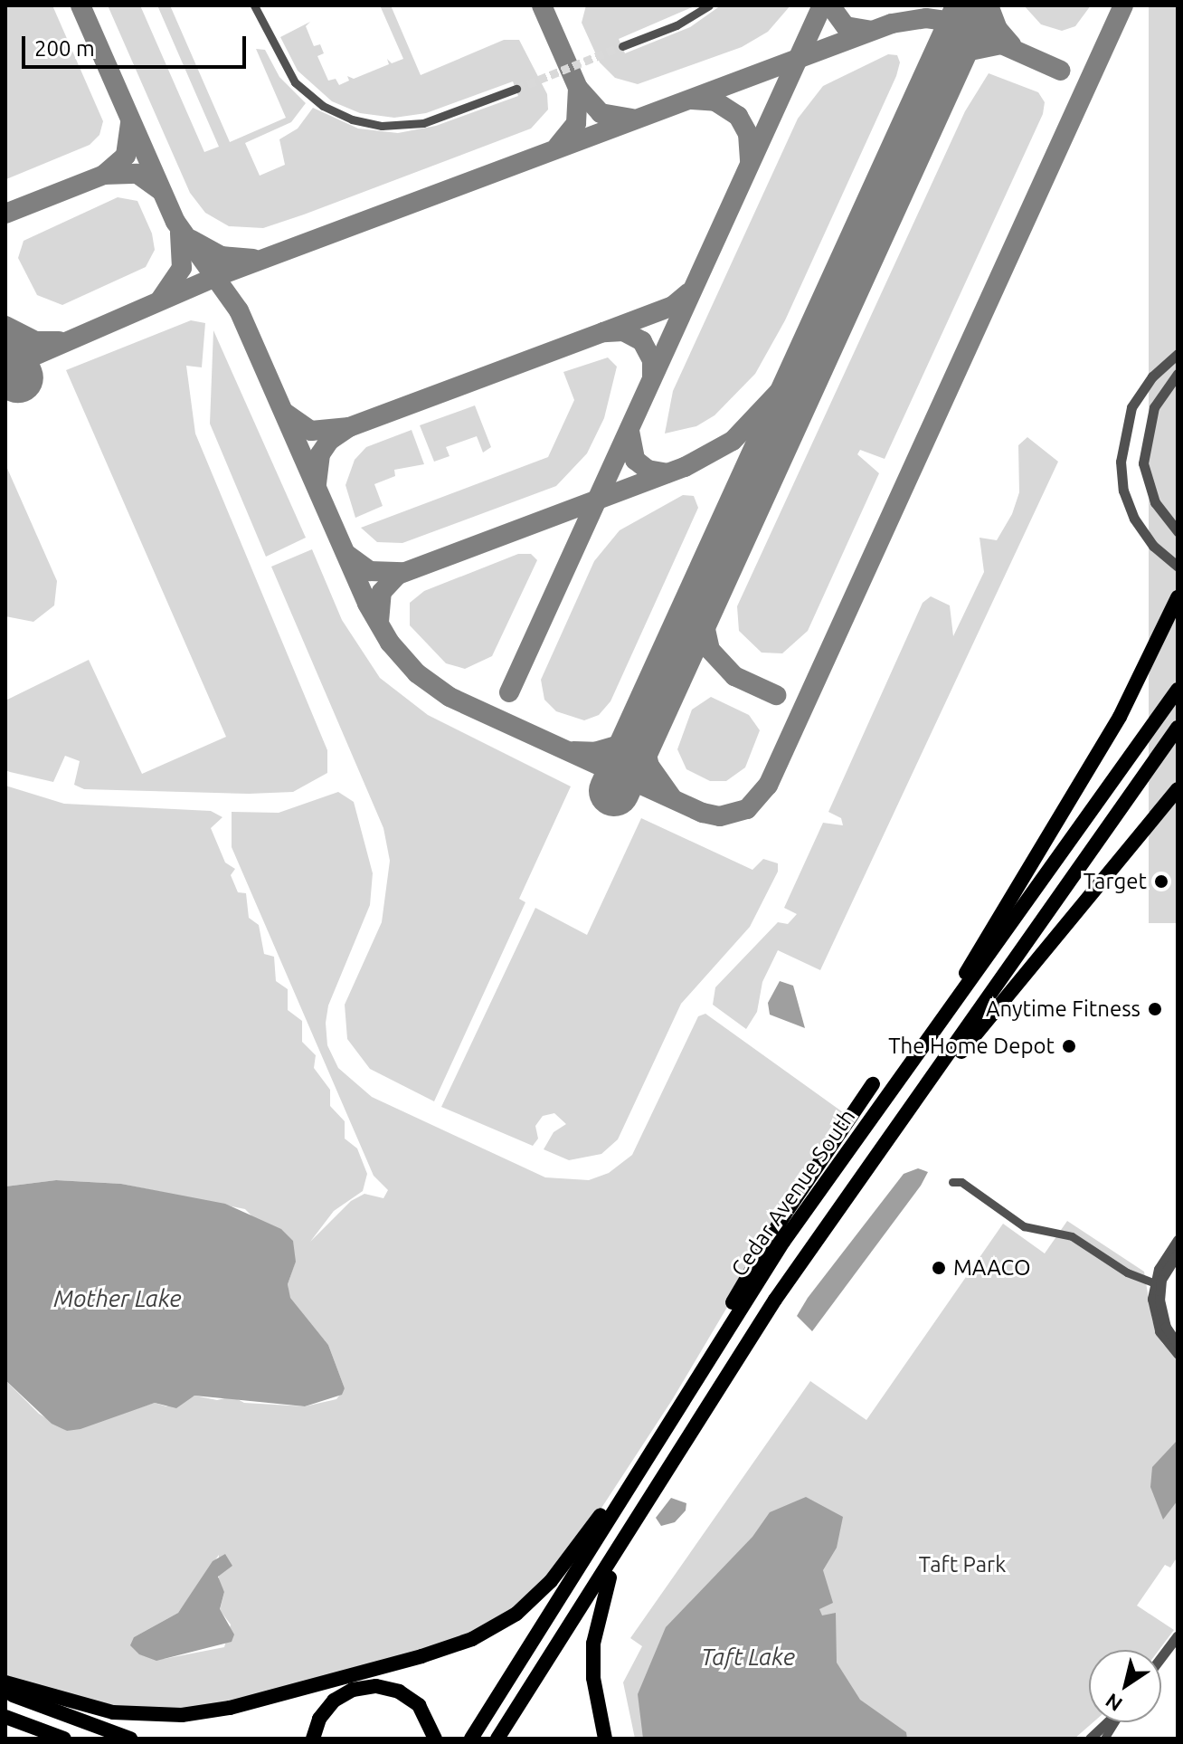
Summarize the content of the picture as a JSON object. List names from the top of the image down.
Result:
{
  "streets": {
    "highway": ["Cedar Avenue South"]
  },
  "water": ["Mother Lake", "Taft Lake"],
  "parks": ["Taft Park"],
  "places": [
    "Target",
    "Anytime Fitness",
    "The Home Depot",
    "MAACO"
  ],
  "scale_bar": "200 m",
  "north": "bottom left"
}
